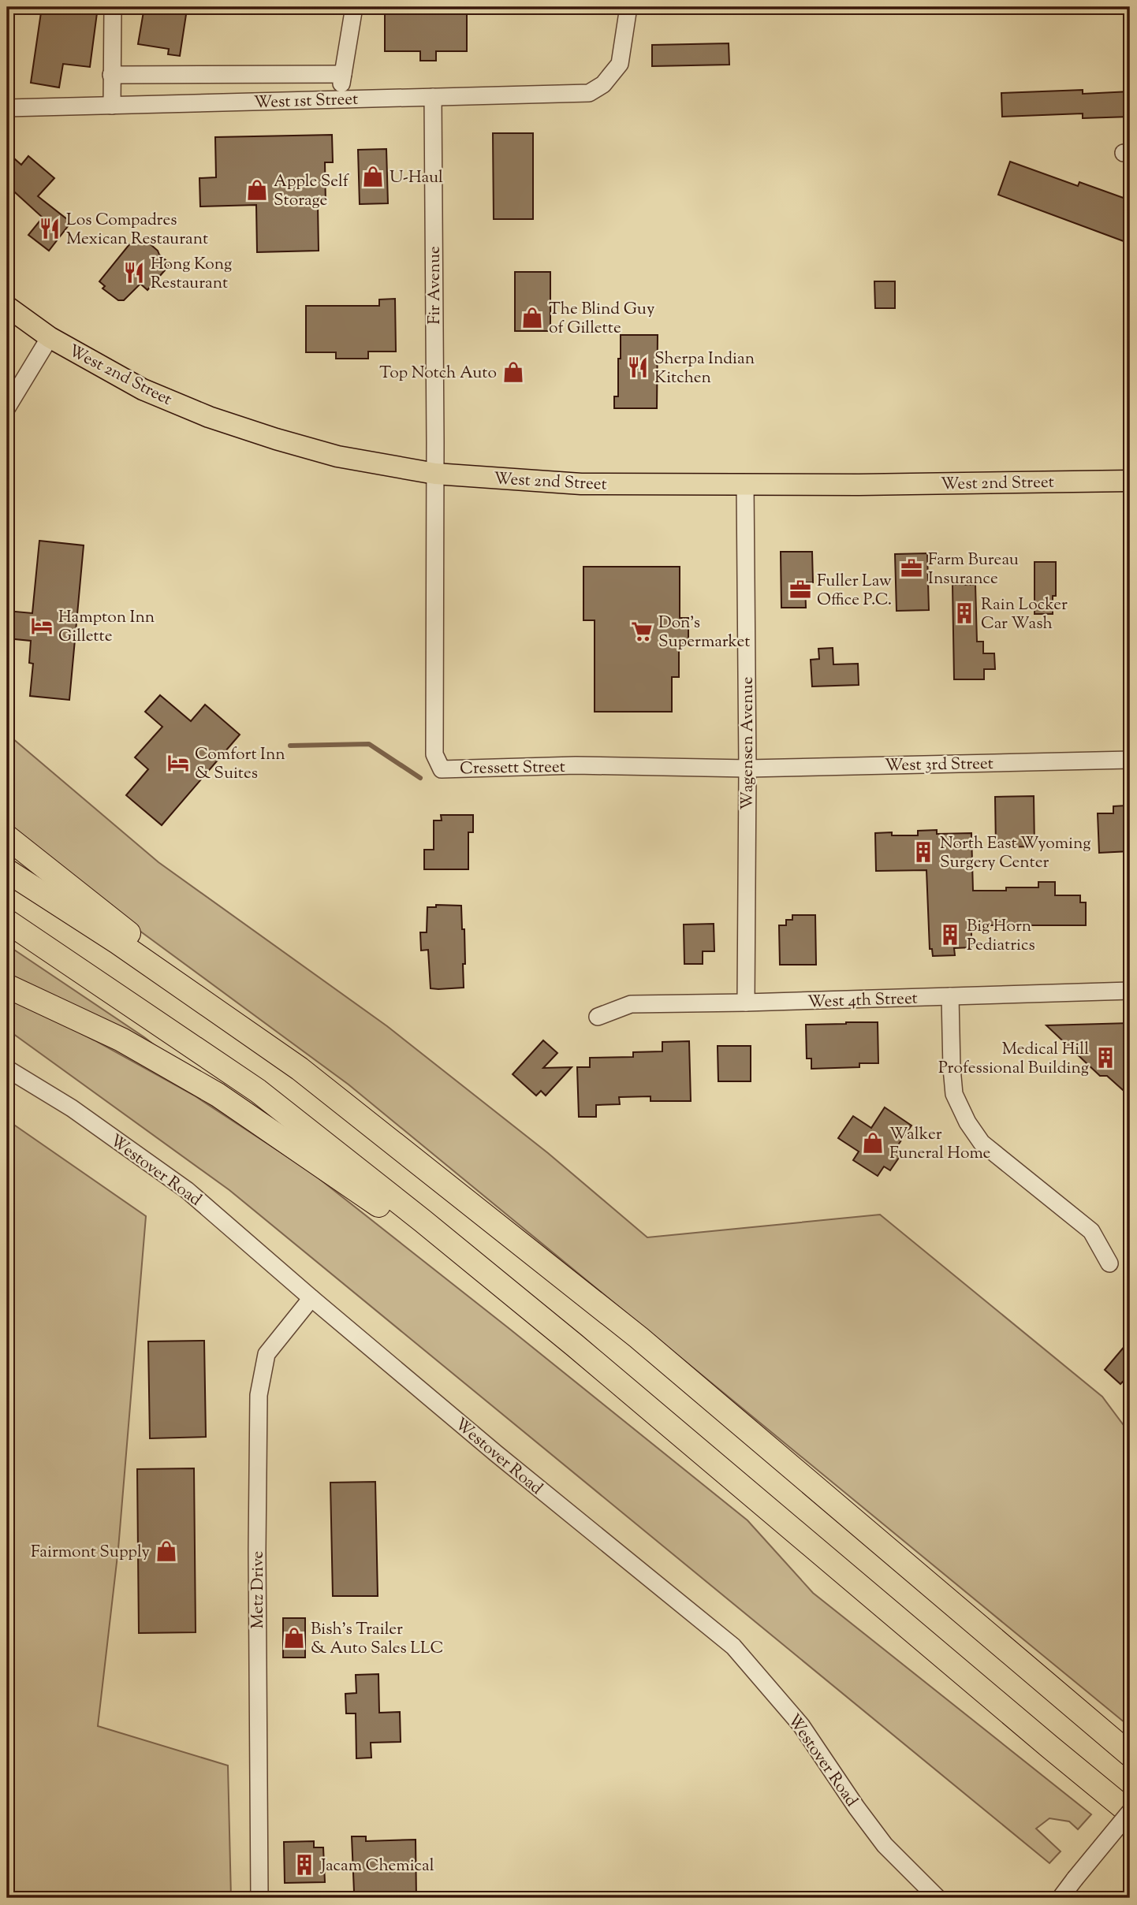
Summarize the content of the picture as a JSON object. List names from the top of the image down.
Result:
{
  "streets": {
    "main road": ["West 2nd Street"],
    "street": [
      "West 1st Street",
      "Fir Avenue",
      "Wagensen Avenue",
      "West 3rd Street",
      "Cressett Street",
      "West 4th Street",
      "Westover Road",
      "Metz Drive"
    ]
  },
  "crossings": [
    ["West 1st Street", "Fir Avenue"],
    ["Fir Avenue", "West 2nd Street"],
    ["Fir Avenue", "Cressett Street"],
    ["West 2nd Street", "Wagensen Avenue"],
    ["West 2nd Street", "Cressett Street"],
    ["Wagensen Avenue", "West 3rd Street"],
    ["Wagensen Avenue", "Cressett Street"],
    ["Wagensen Avenue", "West 4th Street"],
    ["West 3rd Street", "Cressett Street"],
    ["Westover Road", "Metz Drive"]
  ],
  "places": {
    "shop": [
      "U-Haul",
      "Apple Self Storage",
      "The Blind Guy of Gillette",
      "Top Notch Auto",
      "Walker Funeral Home",
      "Fairmont Supply",
      "Bish's Trailer & Auto Sales LLC"
    ],
    "restaurant": ["Los Compadres Mexican Restaurant", "Hong Kong Restaurant", "Sherpa Indian Kitchen"],
    "office": ["Farm Bureau Insurance", "Fuller Law Office P.C."],
    "building": [
      "Rain Locker Car Wash",
      "North East Wyoming Surgery Center",
      "Big Horn Pediatrics",
      "Medical Hill Professional Building",
      "Jacam Chemical"
    ],
    "hotel": ["Hampton Inn Gillette", "Comfort Inn & Suites"],
    "supermarket": ["Don's Supermarket"]
  }
}
